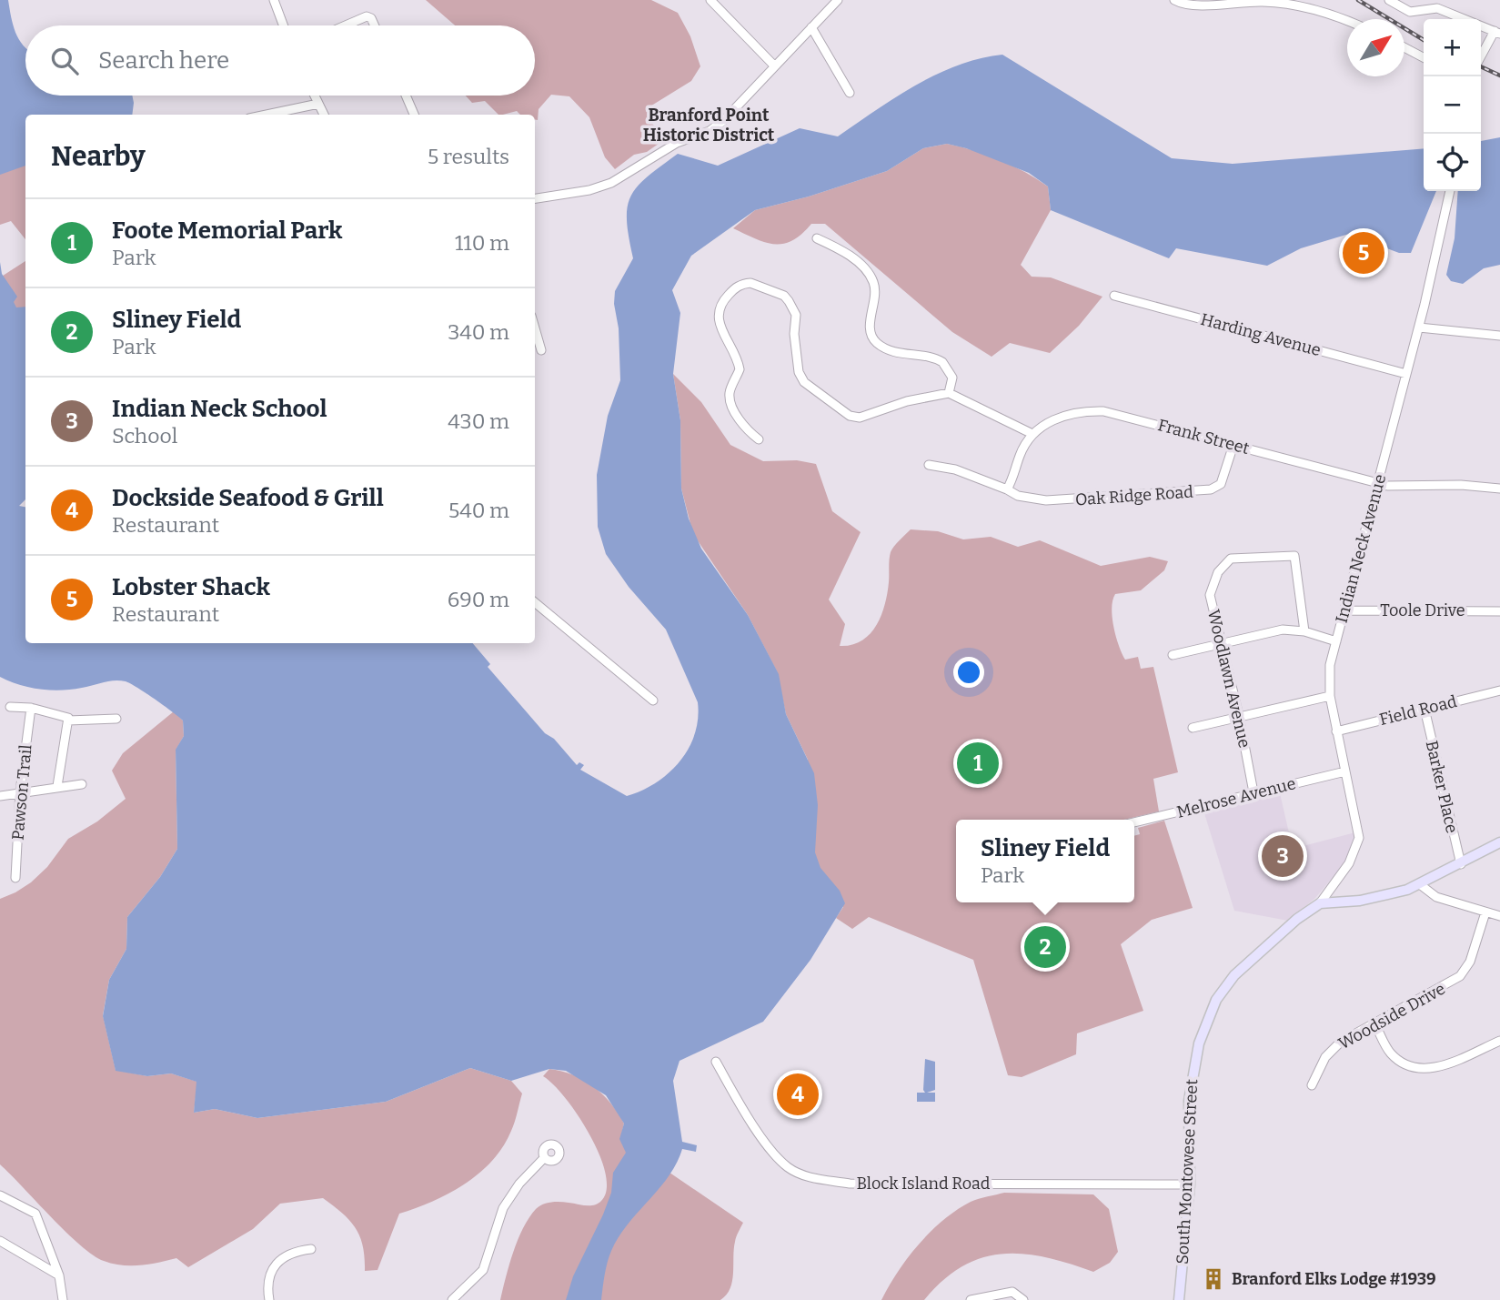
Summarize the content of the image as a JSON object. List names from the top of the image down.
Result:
{
  "streets": {
    "main road": ["South Montowese Street"],
    "street": [
      "Harding Avenue",
      "Frank Street",
      "Oak Ridge Road",
      "Indian Neck Avenue",
      "Toole Drive",
      "Woodlawn Avenue",
      "Field Road",
      "Barker Place",
      "Pawson Trail",
      "Melrose Avenue",
      "Woodside Drive",
      "Block Island Road"
    ]
  },
  "crossings": [
    ["Harding Avenue", "Indian Neck Avenue"],
    ["Frank Street", "Oak Ridge Road"],
    ["Frank Street", "Indian Neck Avenue"],
    ["Indian Neck Avenue", "Toole Drive"],
    ["Indian Neck Avenue", "Field Road"],
    ["Indian Neck Avenue", "Melrose Avenue"],
    ["Indian Neck Avenue", "South Montowese Street"],
    ["Woodlawn Avenue", "Melrose Avenue"],
    ["Field Road", "Barker Place"],
    ["Barker Place", "South Montowese Street"],
    ["South Montowese Street", "Block Island Road"]
  ],
  "districts": ["Branford Point Historic District"],
  "places": {
    "building": ["Branford Elks Lodge #1939"]
  },
  "north": "top right",
  "page": {
    "map_buttons": ["+", "−"],
    "search": "Search here",
    "heading": ["Nearby", "5 results"],
    "list": [
      {
        "mark": "1",
        "name": "Foote Memorial Park",
        "note": "Park",
        "value": "110 m"
      },
      {
        "mark": "2",
        "name": "Sliney Field",
        "note": "Park",
        "value": "340 m"
      },
      {
        "mark": "3",
        "name": "Indian Neck School",
        "note": "School",
        "value": "430 m"
      },
      {
        "mark": "4",
        "name": "Dockside Seafood & Grill",
        "note": "Restaurant",
        "value": "540 m"
      },
      {
        "mark": "5",
        "name": "Lobster Shack",
        "note": "Restaurant",
        "value": "690 m"
      }
    ],
    "pins": [
      "5",
      "1",
      "3",
      "2",
      "4"
    ],
    "popup": ["Sliney Field", "Park"]
  }
}
